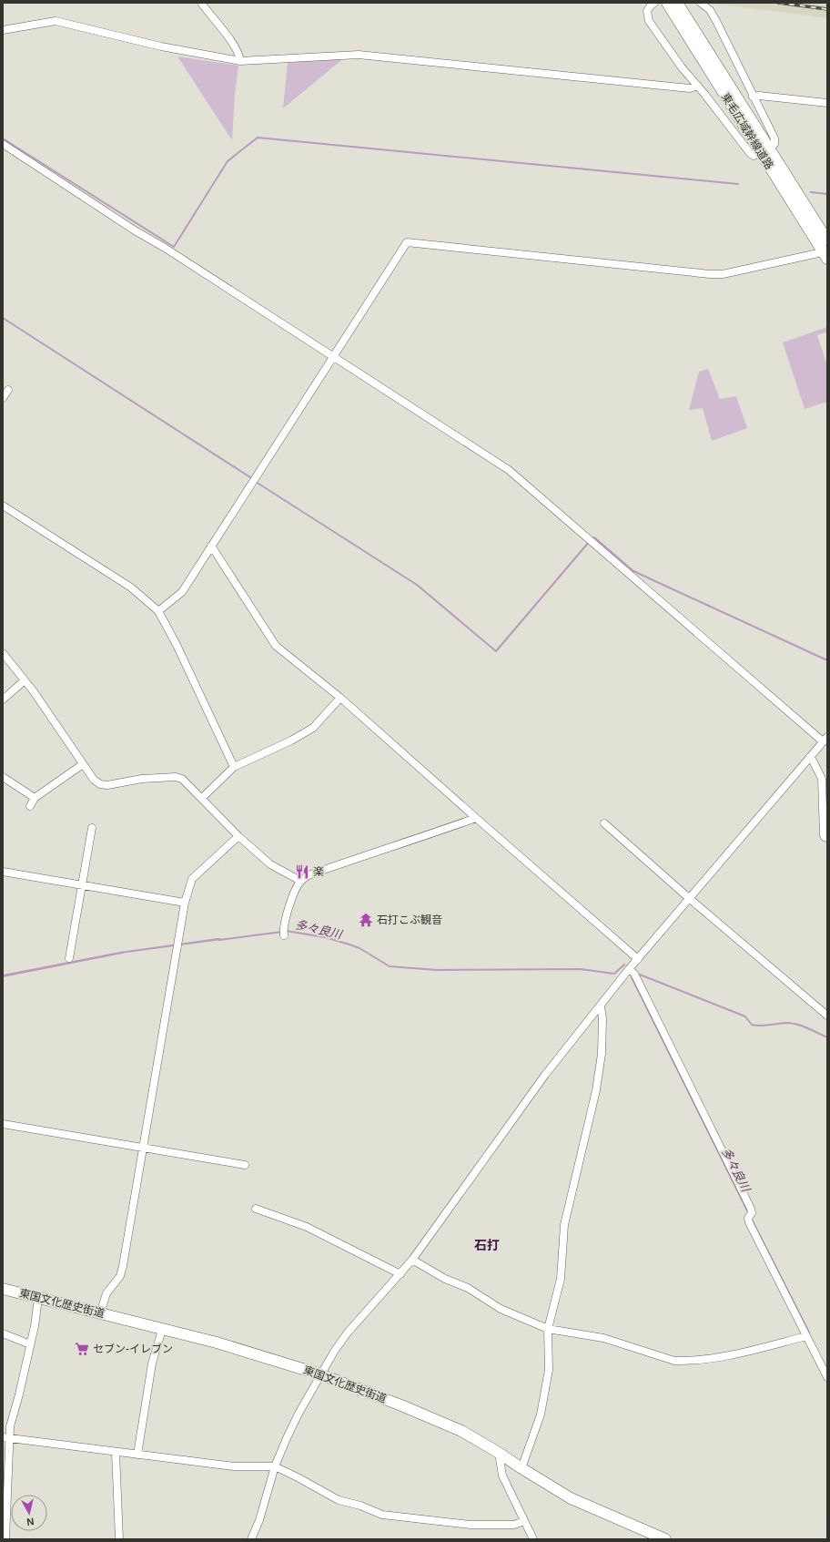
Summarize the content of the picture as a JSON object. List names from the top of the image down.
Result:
{
  "streets": {
    "highway": ["東毛広域幹線道路", "東国文化歴史街道"]
  },
  "districts": ["石打"],
  "water": ["多々良川"],
  "places": {
    "restaurant": ["楽"],
    "temple": ["石打こぶ観音"],
    "supermarket": ["セブン-イレブン"]
  },
  "north": "bottom"
}
